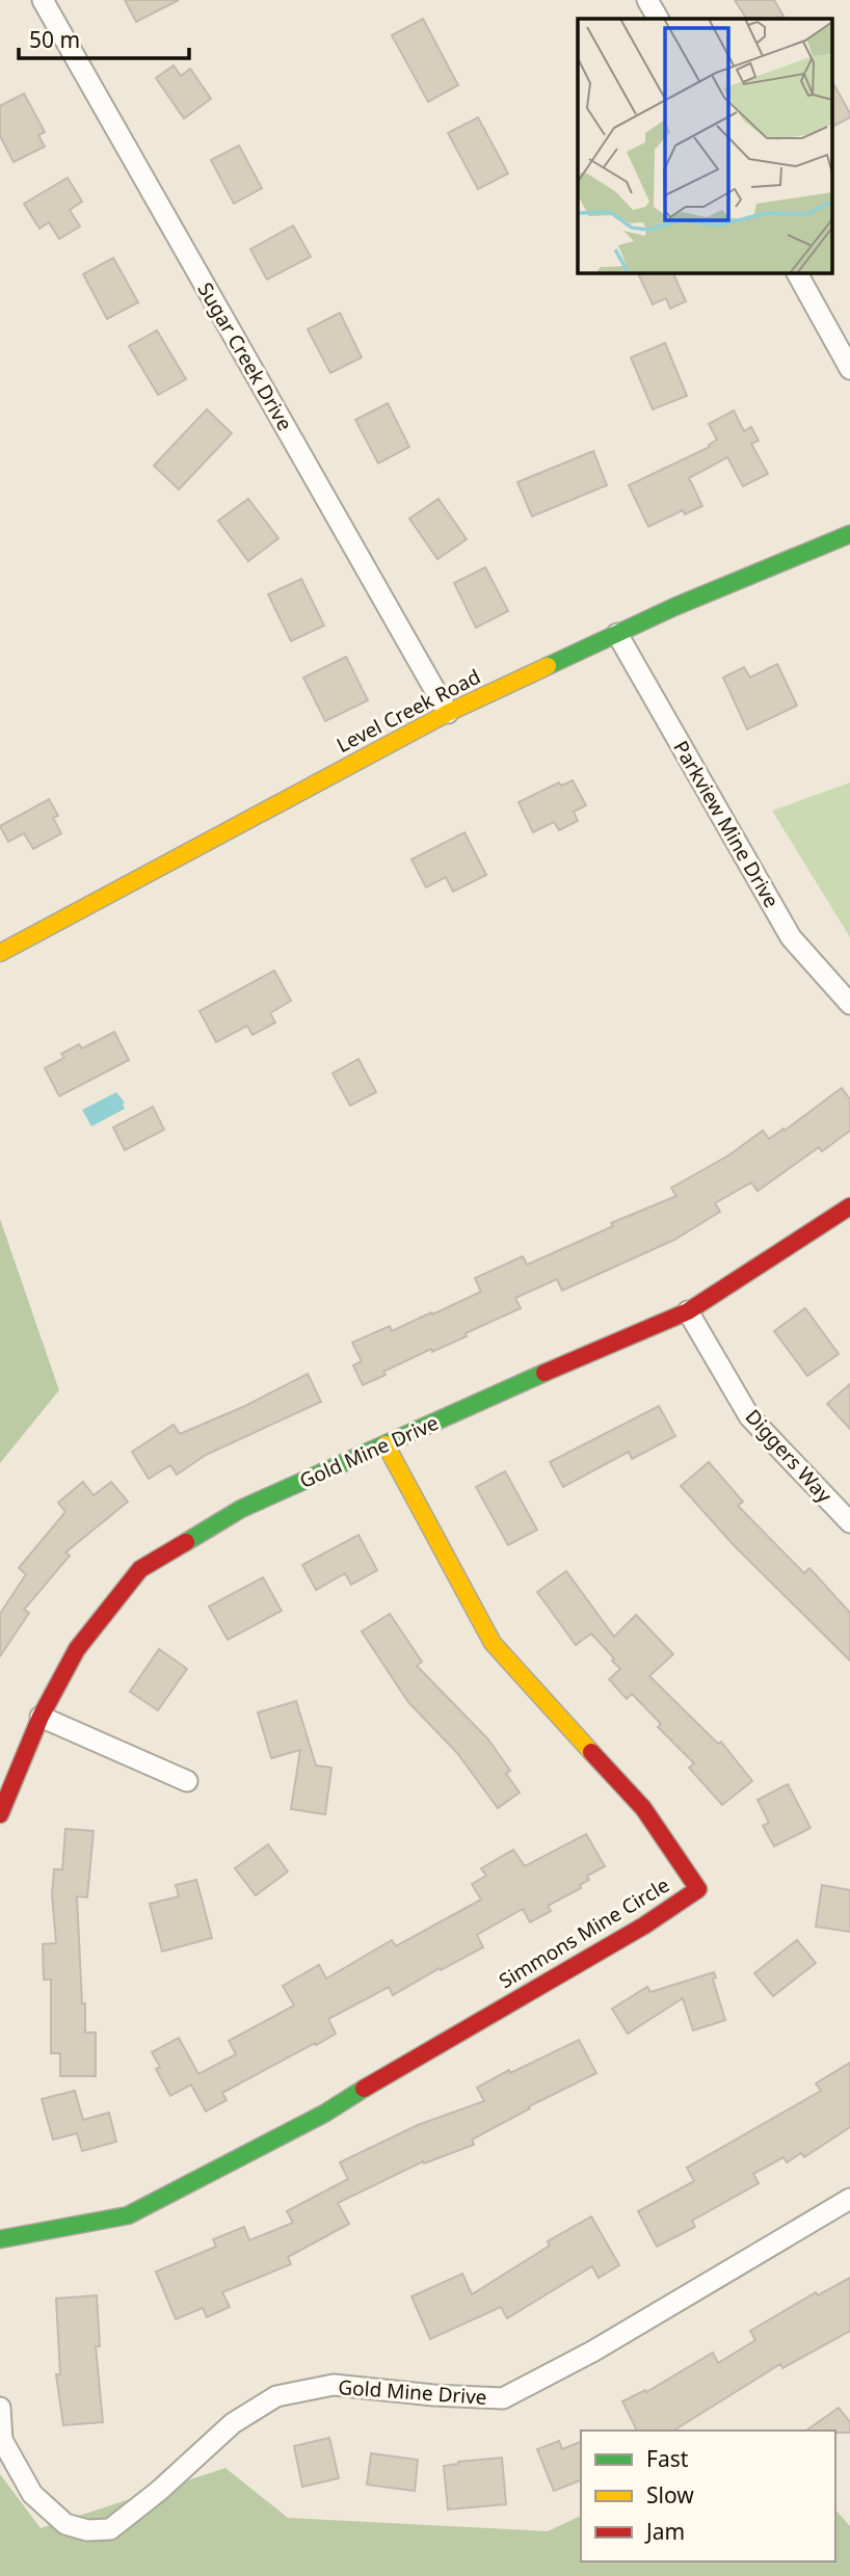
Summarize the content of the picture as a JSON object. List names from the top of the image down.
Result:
{
  "streets": {
    "street": [
      "Sugar Creek Drive",
      "Level Creek Road",
      "Parkview Mine Drive",
      "Gold Mine Drive",
      "Diggers Way",
      "Simmons Mine Circle"
    ]
  },
  "crossings": [
    ["Sugar Creek Drive", "Level Creek Road"],
    ["Level Creek Road", "Parkview Mine Drive"],
    ["Gold Mine Drive", "Diggers Way"],
    ["Gold Mine Drive", "Simmons Mine Circle"]
  ],
  "legend": ["Fast", "Slow", "Jam"],
  "scale_bar": "50 m"
}
